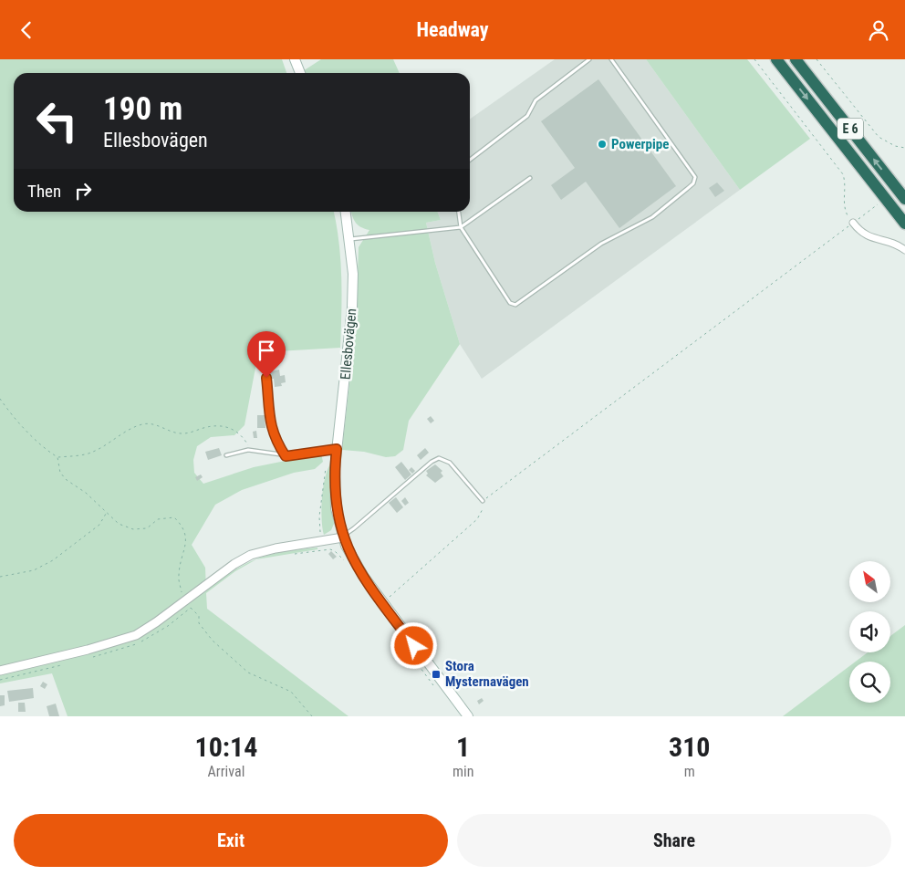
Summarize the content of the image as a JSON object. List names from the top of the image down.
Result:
{
  "streets": {
    "highway": ["E 6"],
    "main road": ["Ellesbovägen"]
  },
  "places": {
    "other": ["Powerpipe"],
    "transit": ["Stora Mysternavägen"]
  },
  "north": "top left",
  "page": {
    "header": "Headway",
    "turn": ["190 m", "Ellesbovägen"],
    "then": "Then",
    "eta": [
      "10:14",
      "Arrival",
      "1",
      "min",
      "310",
      "m"
    ],
    "buttons": ["Exit", "Share"]
  }
}
